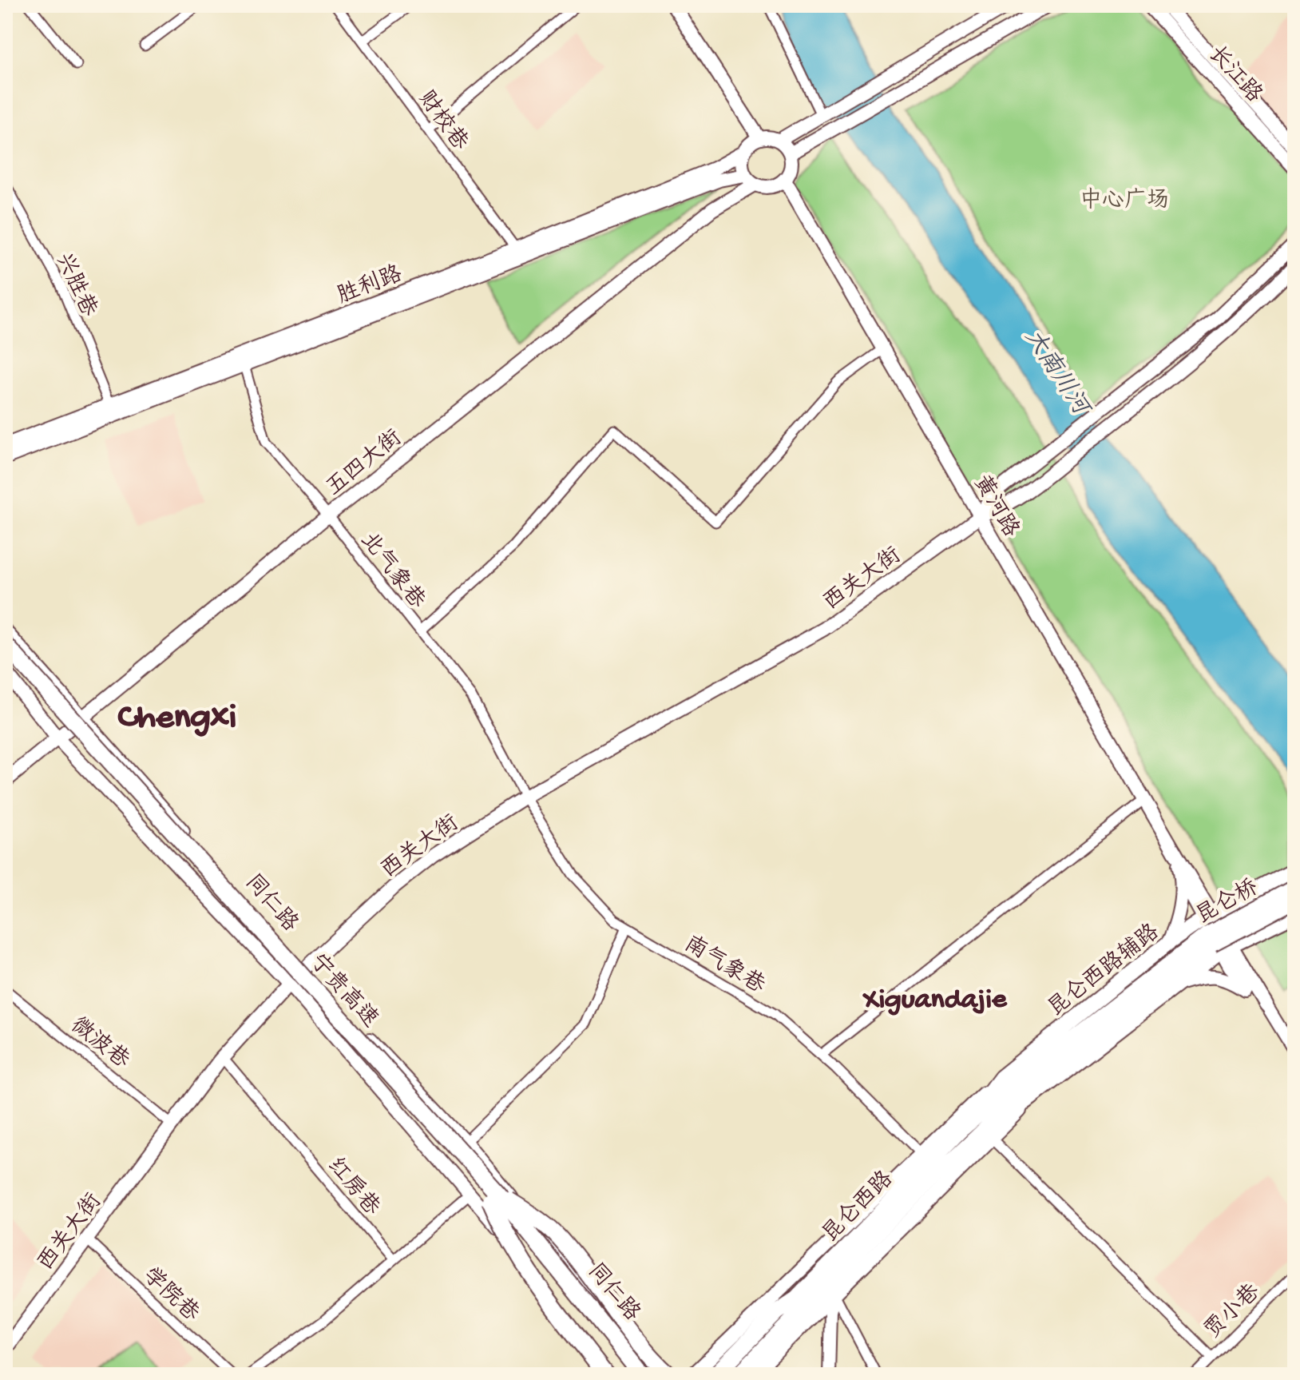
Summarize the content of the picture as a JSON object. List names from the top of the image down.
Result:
{
  "streets": {
    "highway": [
      "昆仑桥",
      "昆仑西路辅路",
      "宁贵高速",
      "昆仑西路"
    ],
    "main road": [
      "长江路",
      "胜利路",
      "五四大街",
      "黄河路",
      "西关大街",
      "同仁路"
    ],
    "street": [
      "财校巷",
      "兴胜巷",
      "北气象巷",
      "南气象巷",
      "微波巷",
      "红房巷",
      "学院巷",
      "贾小巷"
    ]
  },
  "crossings": [
    ["财校巷", "胜利路"],
    ["胜利路", "兴胜巷"],
    ["胜利路", "五四大街"],
    ["胜利路", "黄河路"],
    ["胜利路", "北气象巷"],
    ["五四大街", "黄河路"],
    ["五四大街", "北气象巷"],
    ["五四大街", "同仁路"],
    ["黄河路", "西关大街"],
    ["北气象巷", "西关大街"],
    ["北气象巷", "南气象巷"],
    ["西关大街", "同仁路"],
    ["西关大街", "南气象巷"],
    ["西关大街", "微波巷"],
    ["西关大街", "红房巷"],
    ["西关大街", "学院巷"],
    ["昆仑桥", "昆仑西路辅路"],
    ["昆仑桥", "昆仑西路"],
    ["昆仑西路辅路", "昆仑西路"]
  ],
  "districts": ["Chengxi", "Xiguandajie"],
  "water": ["大南川河"],
  "parks": ["中心广场"]
}
